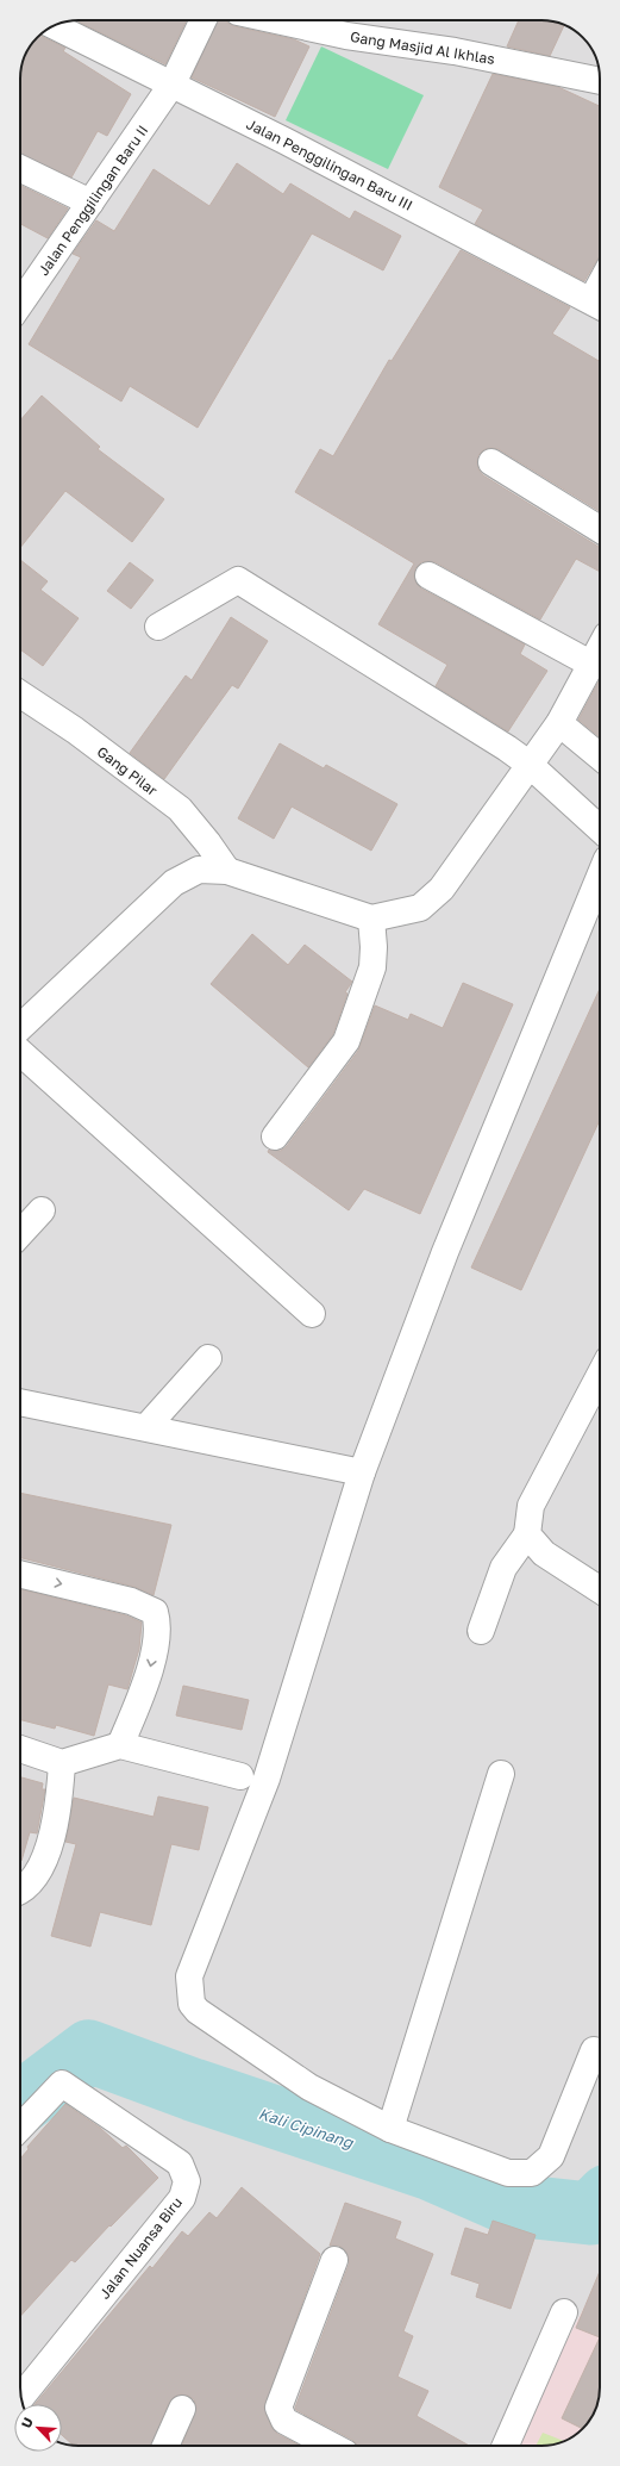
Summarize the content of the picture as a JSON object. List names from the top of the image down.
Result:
{
  "streets": {
    "street": [
      "Gang Masjid Al Ikhlas",
      "Jalan Penggilingan Baru III",
      "Jalan Penggilingan Baru II",
      "Gang Pilar",
      "Jalan Nuansa Biru"
    ]
  },
  "crossings": [
    ["Jalan Penggilingan Baru III", "Jalan Penggilingan Baru II"]
  ],
  "water": ["Kali Cipinang"],
  "north": "top left"
}
